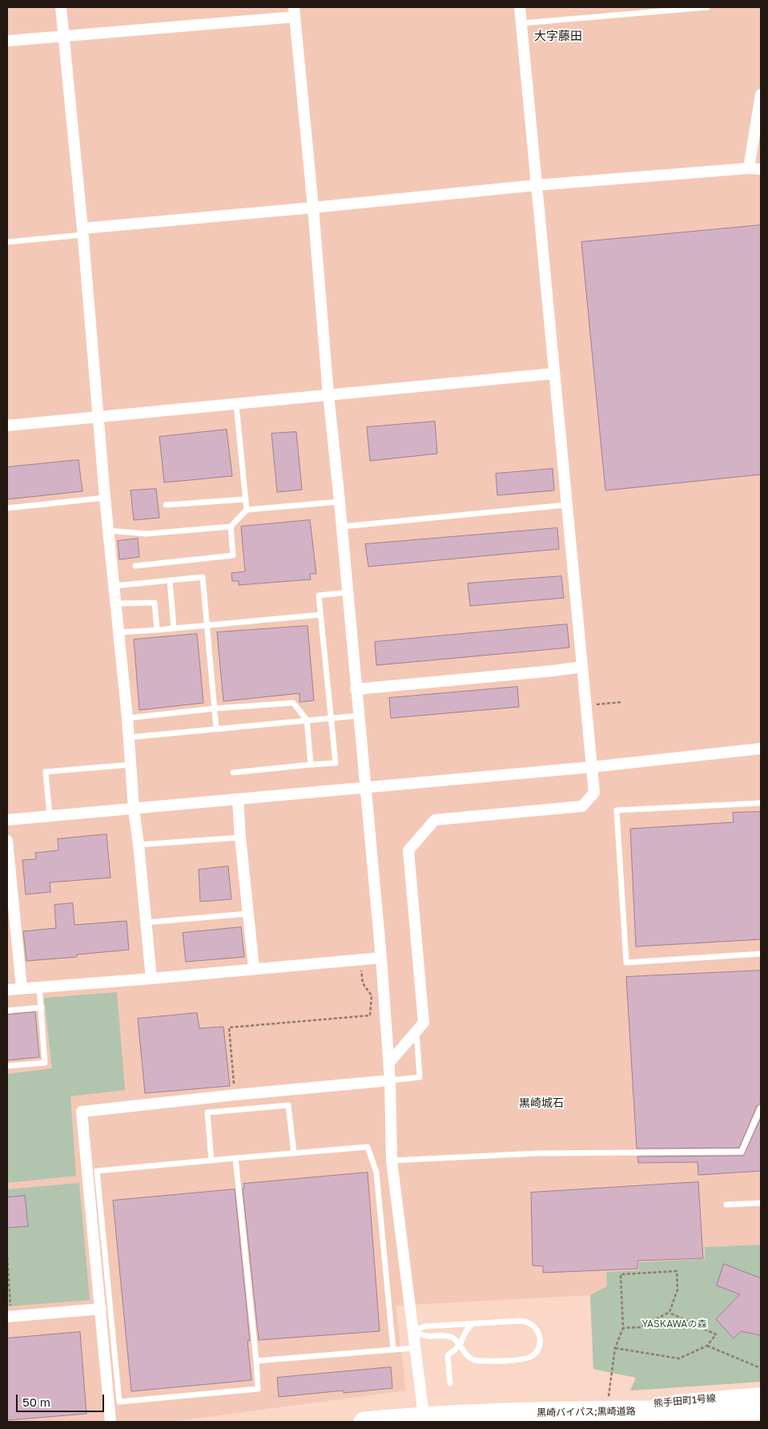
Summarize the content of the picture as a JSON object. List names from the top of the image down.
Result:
{
  "streets": {
    "highway": ["黒崎バイパス;黒崎道路"],
    "street": ["熊手田町1号線"]
  },
  "districts": ["大字藤田", "黒崎城石"],
  "parks": ["YASKAWAの森"],
  "scale_bar": "50 m"
}
